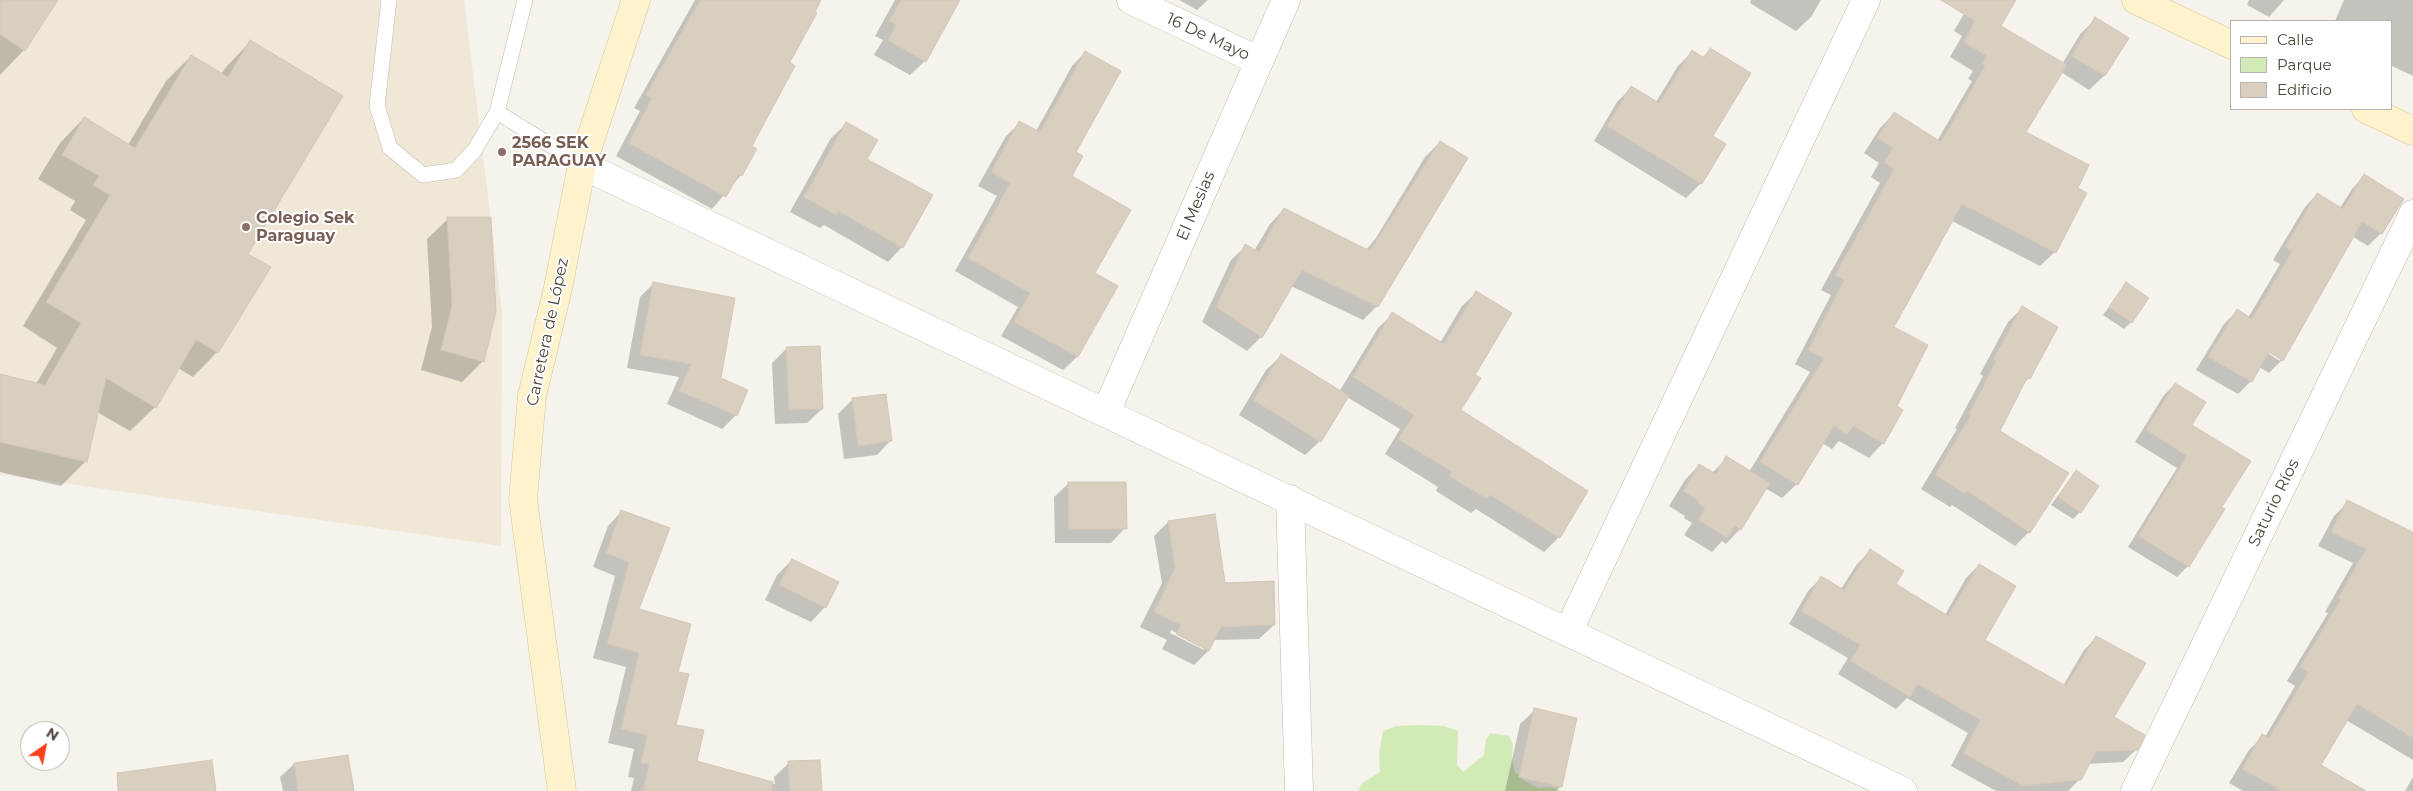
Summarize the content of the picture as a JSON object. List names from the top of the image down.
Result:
{
  "streets": {
    "main road": ["Carretera de López"],
    "street": ["16 De Mayo", "El Mesias", "Saturio Ríos"]
  },
  "crossings": [
    ["16 De Mayo", "El Mesias"]
  ],
  "places": ["2566 SEK PARAGUAY", "Colegio Sek Paraguay"],
  "legend": ["Calle", "Parque", "Edificio"],
  "north": "top right"
}
